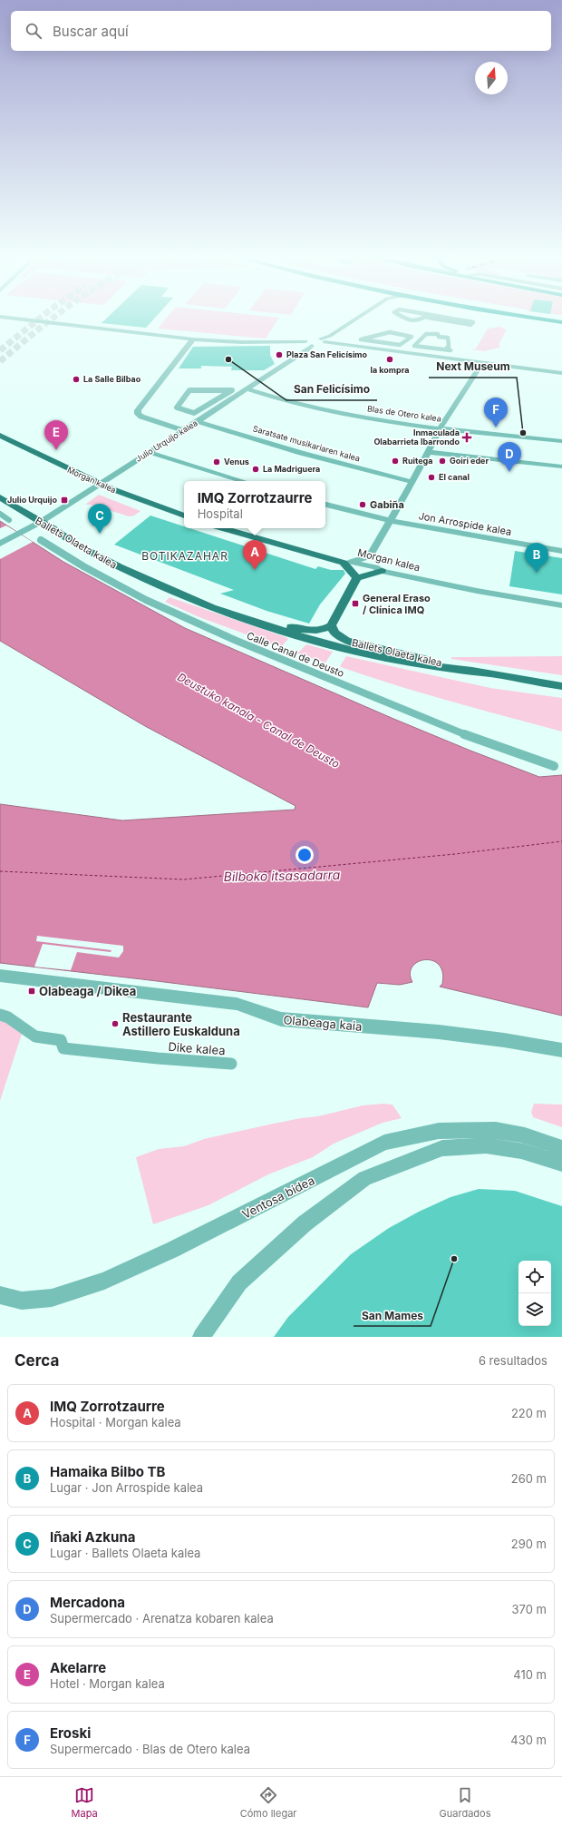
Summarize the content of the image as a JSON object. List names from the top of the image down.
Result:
{
  "streets": {
    "main road": ["Morgan kalea", "Ballets Olaeta kalea"],
    "street": [
      "Blas de Otero kalea",
      "Julio Urquijo kalea",
      "Saratsate musikariaren kalea",
      "Jon Arrospide kalea",
      "Calle Canal de Deusto",
      "Olabeaga kaia",
      "Dike kalea",
      "Ventosa bidea"
    ]
  },
  "crossings": [
    ["Blas de Otero kalea", "Julio Urquijo kalea"],
    ["Julio Urquijo kalea", "Saratsate musikariaren kalea"],
    ["Julio Urquijo kalea", "Morgan kalea"],
    ["Julio Urquijo kalea", "Ballets Olaeta kalea"]
  ],
  "districts": ["BOTIKAZAHAR"],
  "water": ["Deustuko kanala - Canal de Deusto", "Bilboko itsasadarra"],
  "places": {
    "other": [
      "Plaza San Felicísimo",
      "San Felicísimo",
      "la kompra",
      "La Salle Bilbao",
      "Next Museum",
      "Ruitega",
      "Goiri eder",
      "Venus",
      "La Madriguera",
      "El canal",
      "Gabiña",
      "Restaurante Astillero Euskalduna",
      "San Mames"
    ],
    "health": ["Inmaculada Olabarrieta Ibarrondo"],
    "transit": ["Julio Urquijo", "General Eraso / Clínica IMQ", "Olabeaga / Dikea"]
  },
  "north": "top",
  "page": {
    "search": "Buscar aquí",
    "pins": [
      "F",
      "E",
      "D",
      "C",
      "A",
      "B"
    ],
    "popup": ["IMQ Zorrotzaurre", "Hospital"],
    "heading": ["Cerca", "6 resultados"],
    "list": [
      {
        "mark": "A",
        "name": "IMQ Zorrotzaurre",
        "note": "Hospital · Morgan kalea",
        "value": "220 m"
      },
      {
        "mark": "B",
        "name": "Hamaika Bilbo TB",
        "note": "Lugar · Jon Arrospide kalea",
        "value": "260 m"
      },
      {
        "mark": "C",
        "name": "Iñaki Azkuna",
        "note": "Lugar · Ballets Olaeta kalea",
        "value": "290 m"
      },
      {
        "mark": "D",
        "name": "Mercadona",
        "note": "Supermercado · Arenatza kobaren kalea",
        "value": "370 m"
      },
      {
        "mark": "E",
        "name": "Akelarre",
        "note": "Hotel · Morgan kalea",
        "value": "410 m"
      },
      {
        "mark": "F",
        "name": "Eroski",
        "note": "Supermercado · Blas de Otero kalea",
        "value": "430 m"
      }
    ],
    "nav": ["Mapa", "Cómo llegar", "Guardados"]
  }
}
